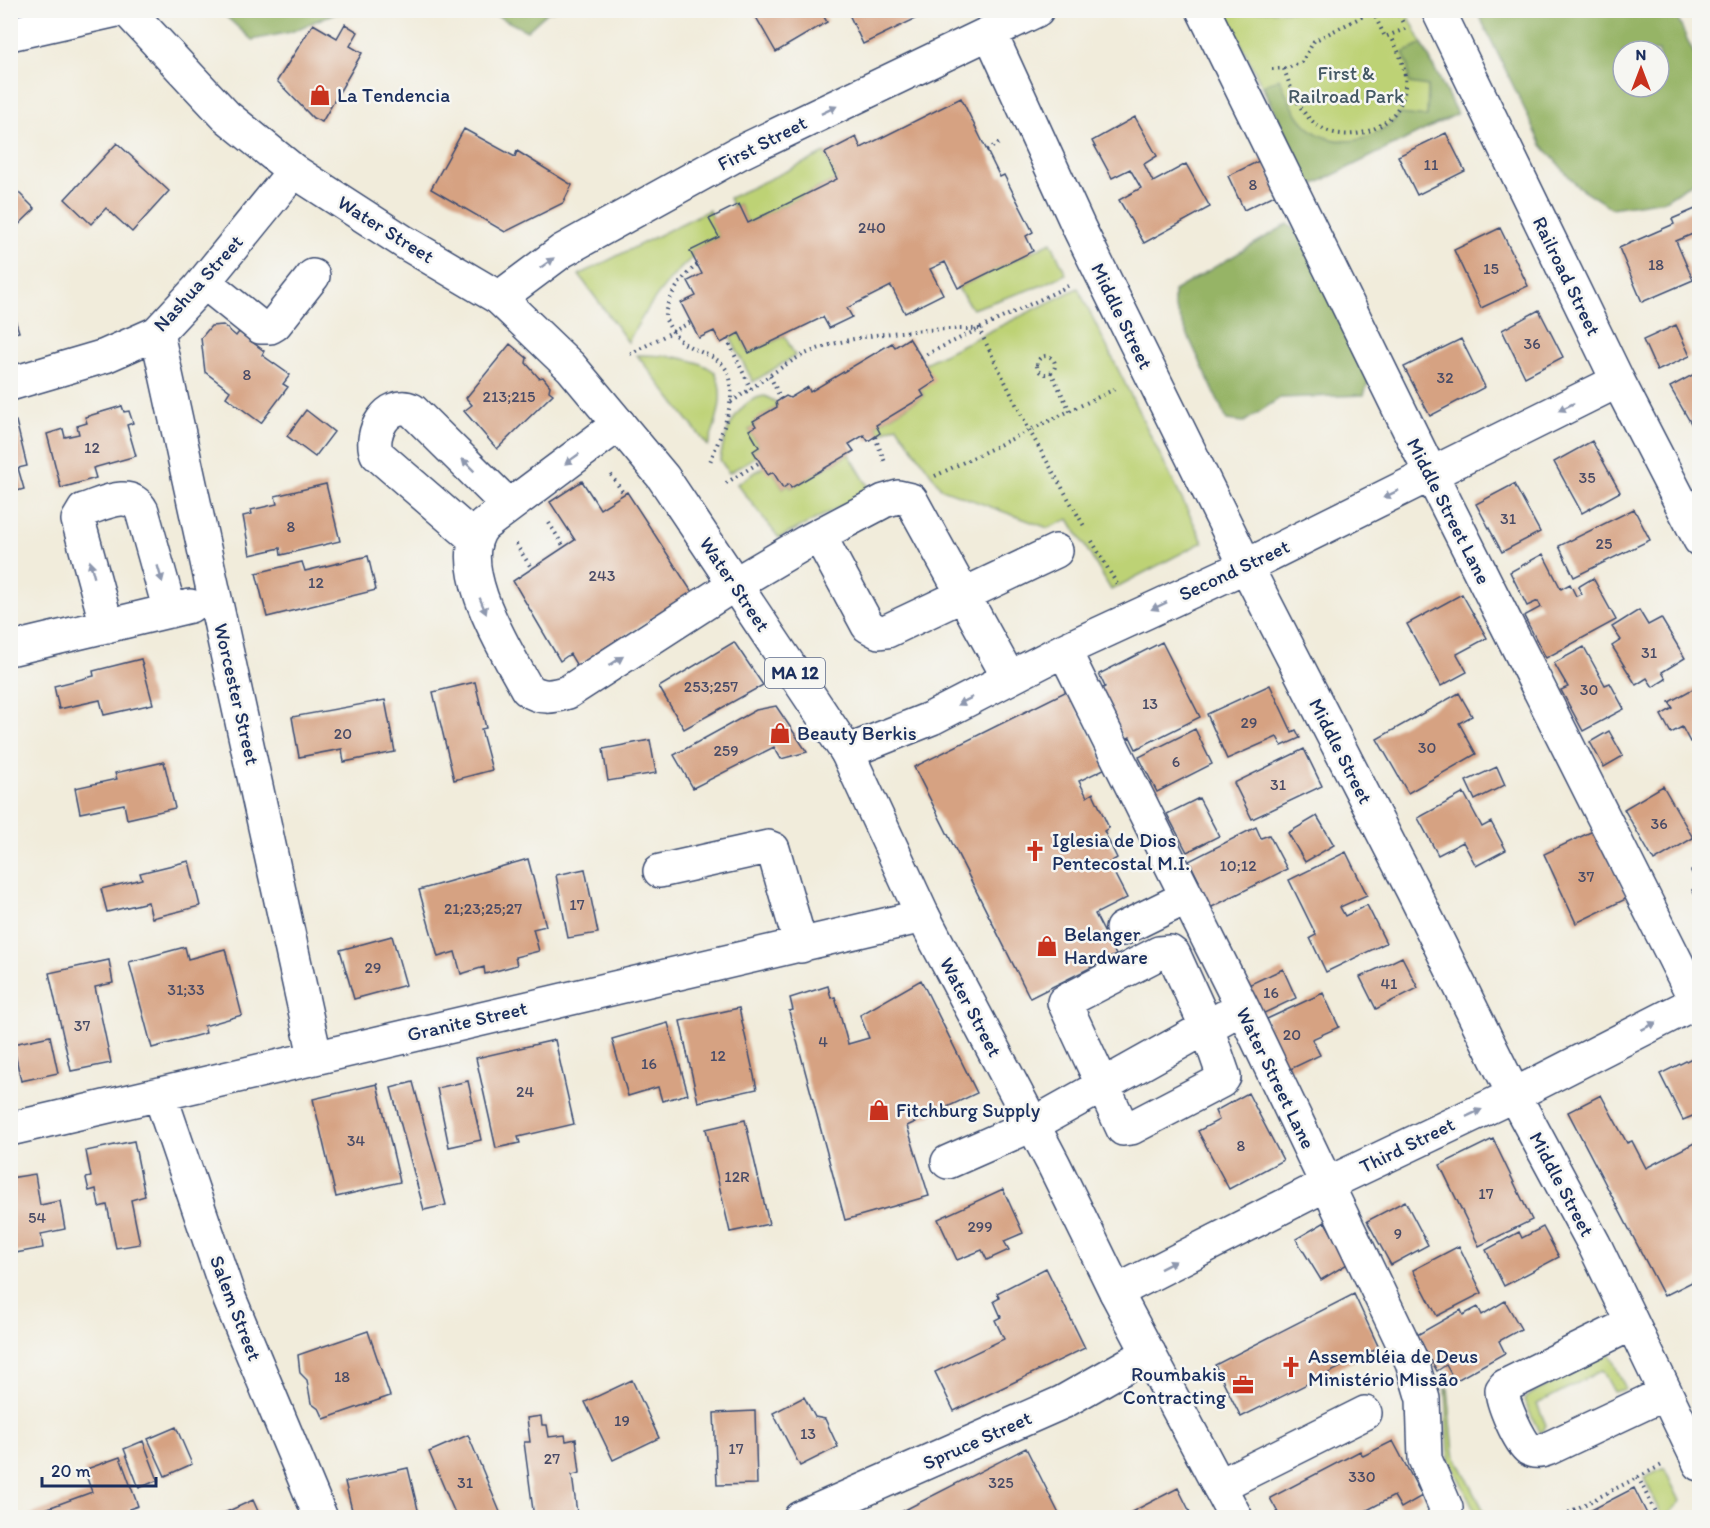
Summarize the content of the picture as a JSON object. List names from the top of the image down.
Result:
{
  "streets": {
    "main road": [
      "First Street",
      "Water Street",
      "Railroad Street",
      "Nashua Street",
      "Middle Street",
      "Middle Street Lane",
      "Second Street",
      "MA 12",
      "Worcester Street",
      "Granite Street",
      "Water Street Lane",
      "Third Street",
      "Salem Street",
      "Spruce Street"
    ]
  },
  "crossings": [
    ["First Street", "Water Street"],
    ["First Street", "Middle Street"],
    ["Water Street", "Nashua Street"],
    ["Water Street", "Second Street"],
    ["Water Street", "Granite Street"],
    ["Water Street", "Third Street"],
    ["Water Street", "Spruce Street"],
    ["Railroad Street", "Second Street"],
    ["Nashua Street", "Worcester Street"],
    ["Middle Street", "Second Street"],
    ["Middle Street", "Third Street"],
    ["Middle Street Lane", "Second Street"],
    ["Middle Street Lane", "Third Street"],
    ["Second Street", "Water Street Lane"],
    ["Worcester Street", "Granite Street"],
    ["Granite Street", "Salem Street"],
    ["Water Street Lane", "Third Street"]
  ],
  "one_way": ["First Street", "Second Street"],
  "parks": ["First & Railroad Park"],
  "places": {
    "shop": [
      "La Tendencia",
      "Beauty Berkis",
      "Belanger Hardware",
      "Fitchburg Supply"
    ],
    "church": ["Iglesia de Dios Pentecostal M.I.", "Assembléia de Deus Ministério Missão"],
    "office": ["Roumbakis Contracting"]
  },
  "house_numbers": [
    "11",
    "8",
    "240",
    "18",
    "15",
    "36",
    "8",
    "32",
    "213;215",
    "12",
    "35",
    "31",
    "8",
    "25",
    "243",
    "12",
    "31",
    "253;257",
    "30",
    "13",
    "29",
    "20",
    "30",
    "259",
    "6",
    "31",
    "36",
    "10;12",
    "37",
    "17",
    "21;23;25;27",
    "29",
    "41",
    "31;33",
    "16",
    "37",
    "20",
    "4",
    "12",
    "16",
    "24",
    "34",
    "8",
    "12R",
    "17",
    "54",
    "299",
    "9",
    "18",
    "19",
    "13",
    "17",
    "27",
    "330",
    "31",
    "325"
  ],
  "scale_bar": "20 m",
  "north": "top"
}
